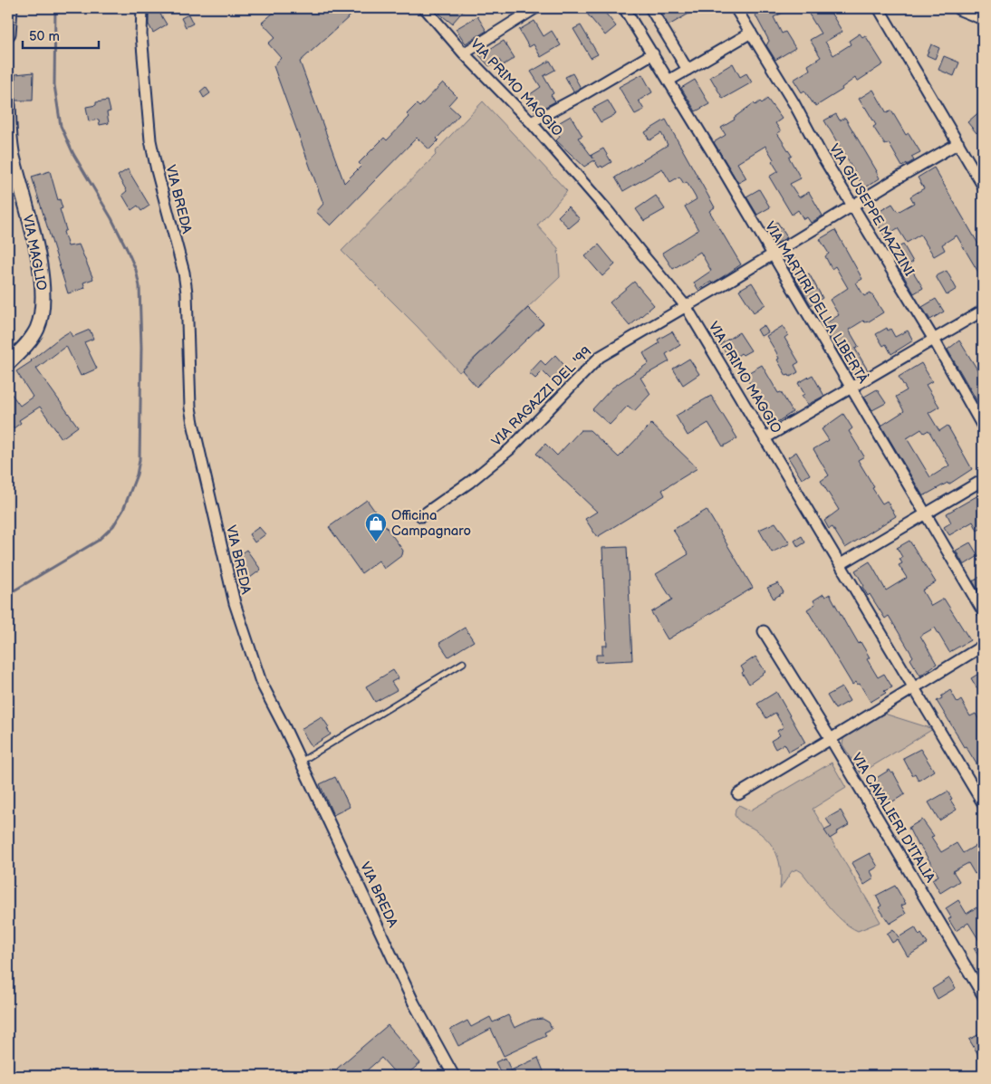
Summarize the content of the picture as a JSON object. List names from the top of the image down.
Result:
{
  "streets": {
    "main road": ["VIA MAGLIO"],
    "street": [
      "VIA PRIMO MAGGIO",
      "VIA BREDA",
      "VIA GIUSEPPE MAZZINI",
      "VIA MARTIRI DELLA LIBERTÀ",
      "VIA RAGAZZI DEL '99",
      "VIA CAVALIERI D'ITALIA"
    ]
  },
  "crossings": [
    ["VIA PRIMO MAGGIO", "VIA RAGAZZI DEL '99"],
    ["VIA GIUSEPPE MAZZINI", "VIA RAGAZZI DEL '99"],
    ["VIA MARTIRI DELLA LIBERTÀ", "VIA RAGAZZI DEL '99"]
  ],
  "places": {
    "shop": ["Officina Campagnaro"]
  },
  "scale_bar": "50 m"
}
